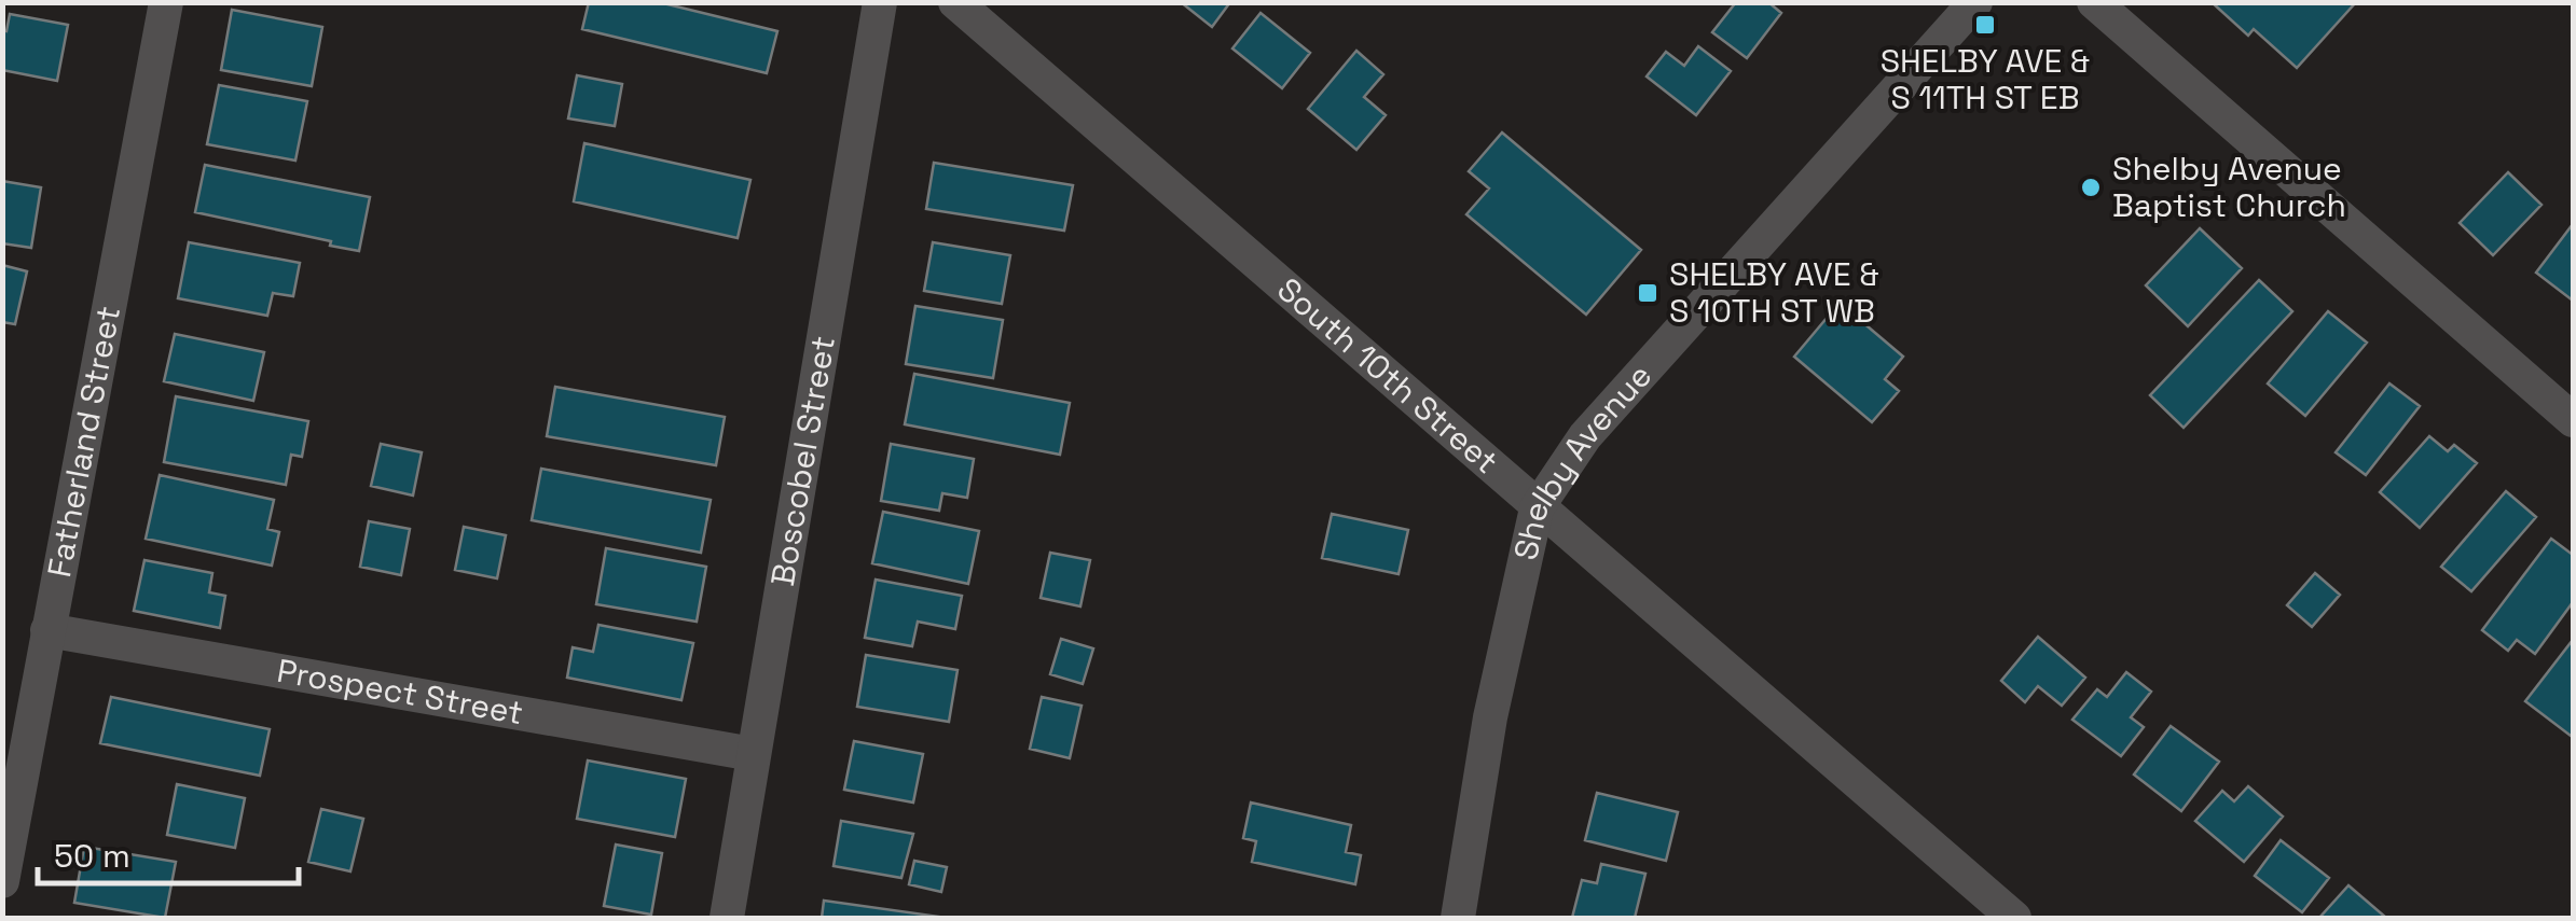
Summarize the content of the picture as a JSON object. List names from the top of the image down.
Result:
{
  "streets": {
    "street": [
      "South 10th Street",
      "Fatherland Street",
      "Boscobel Street",
      "Shelby Avenue",
      "Prospect Street"
    ]
  },
  "crossings": [
    ["South 10th Street", "Shelby Avenue"],
    ["Fatherland Street", "Prospect Street"],
    ["Boscobel Street", "Prospect Street"]
  ],
  "places": {
    "transit": ["SHELBY AVE & S 11TH ST EB", "SHELBY AVE & S 10TH ST WB"],
    "other": ["Shelby Avenue Baptist Church"]
  },
  "scale_bar": "50 m"
}
